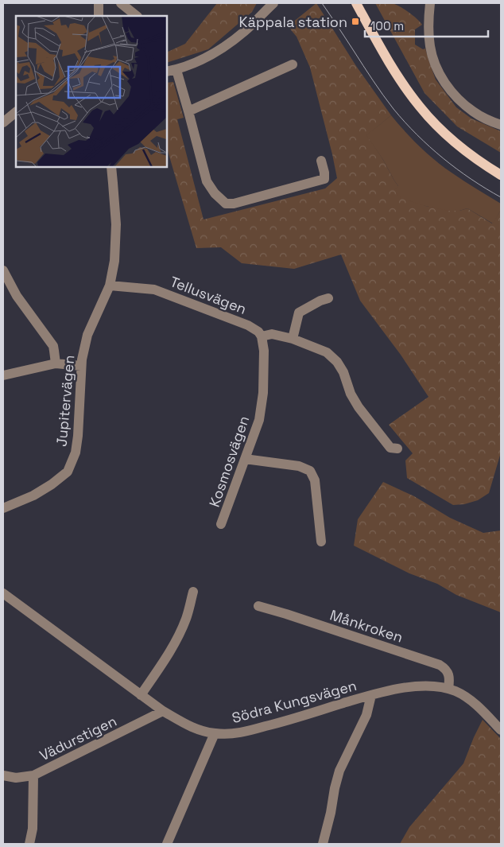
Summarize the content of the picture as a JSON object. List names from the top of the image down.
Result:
{
  "streets": {
    "street": [
      "Tellusvägen",
      "Jupitervägen",
      "Kosmosvägen",
      "Månkroken",
      "Södra Kungsvägen",
      "Vädurstigen"
    ]
  },
  "crossings": [
    ["Tellusvägen", "Jupitervägen"],
    ["Tellusvägen", "Kosmosvägen"],
    ["Månkroken", "Södra Kungsvägen"],
    ["Södra Kungsvägen", "Vädurstigen"]
  ],
  "places": {
    "transit": ["Käppala station"]
  },
  "scale_bar": "100 m"
}
